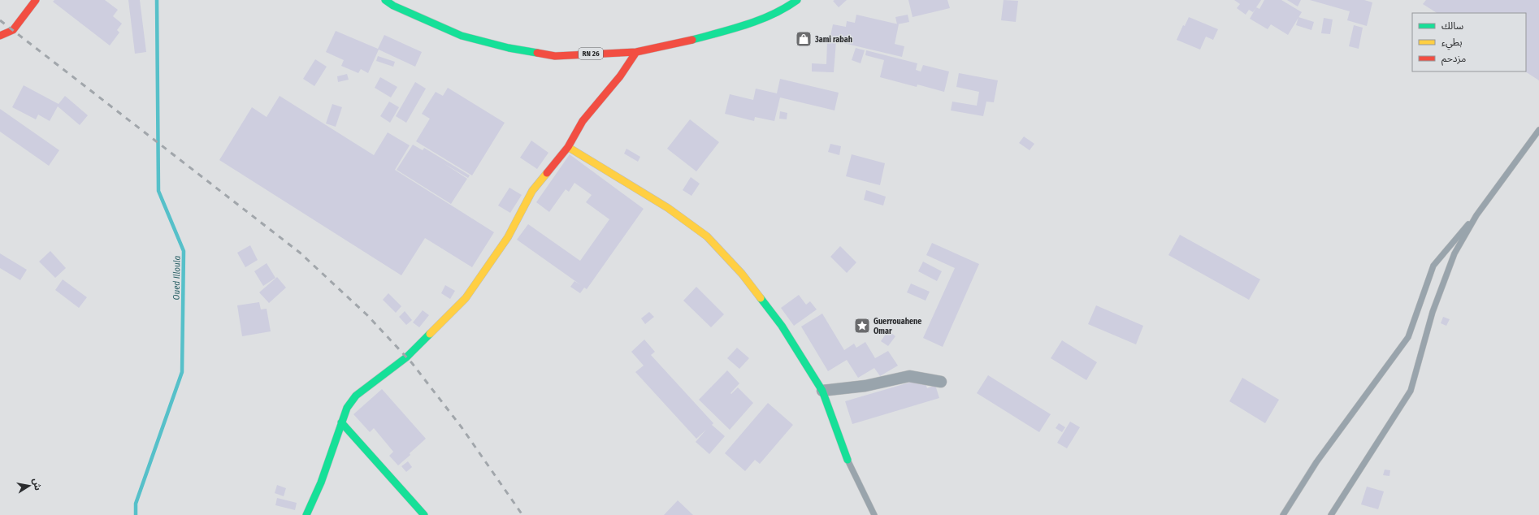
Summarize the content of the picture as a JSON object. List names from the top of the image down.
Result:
{
  "streets": {
    "street": ["RN 26"]
  },
  "water": ["Oued Illoula"],
  "places": {
    "shop": ["3ami rabah"],
    "place": ["Guerrouahene Omar"]
  },
  "legend": ["سالك", "بطيء", "مزدحم"],
  "north": "right"
}
